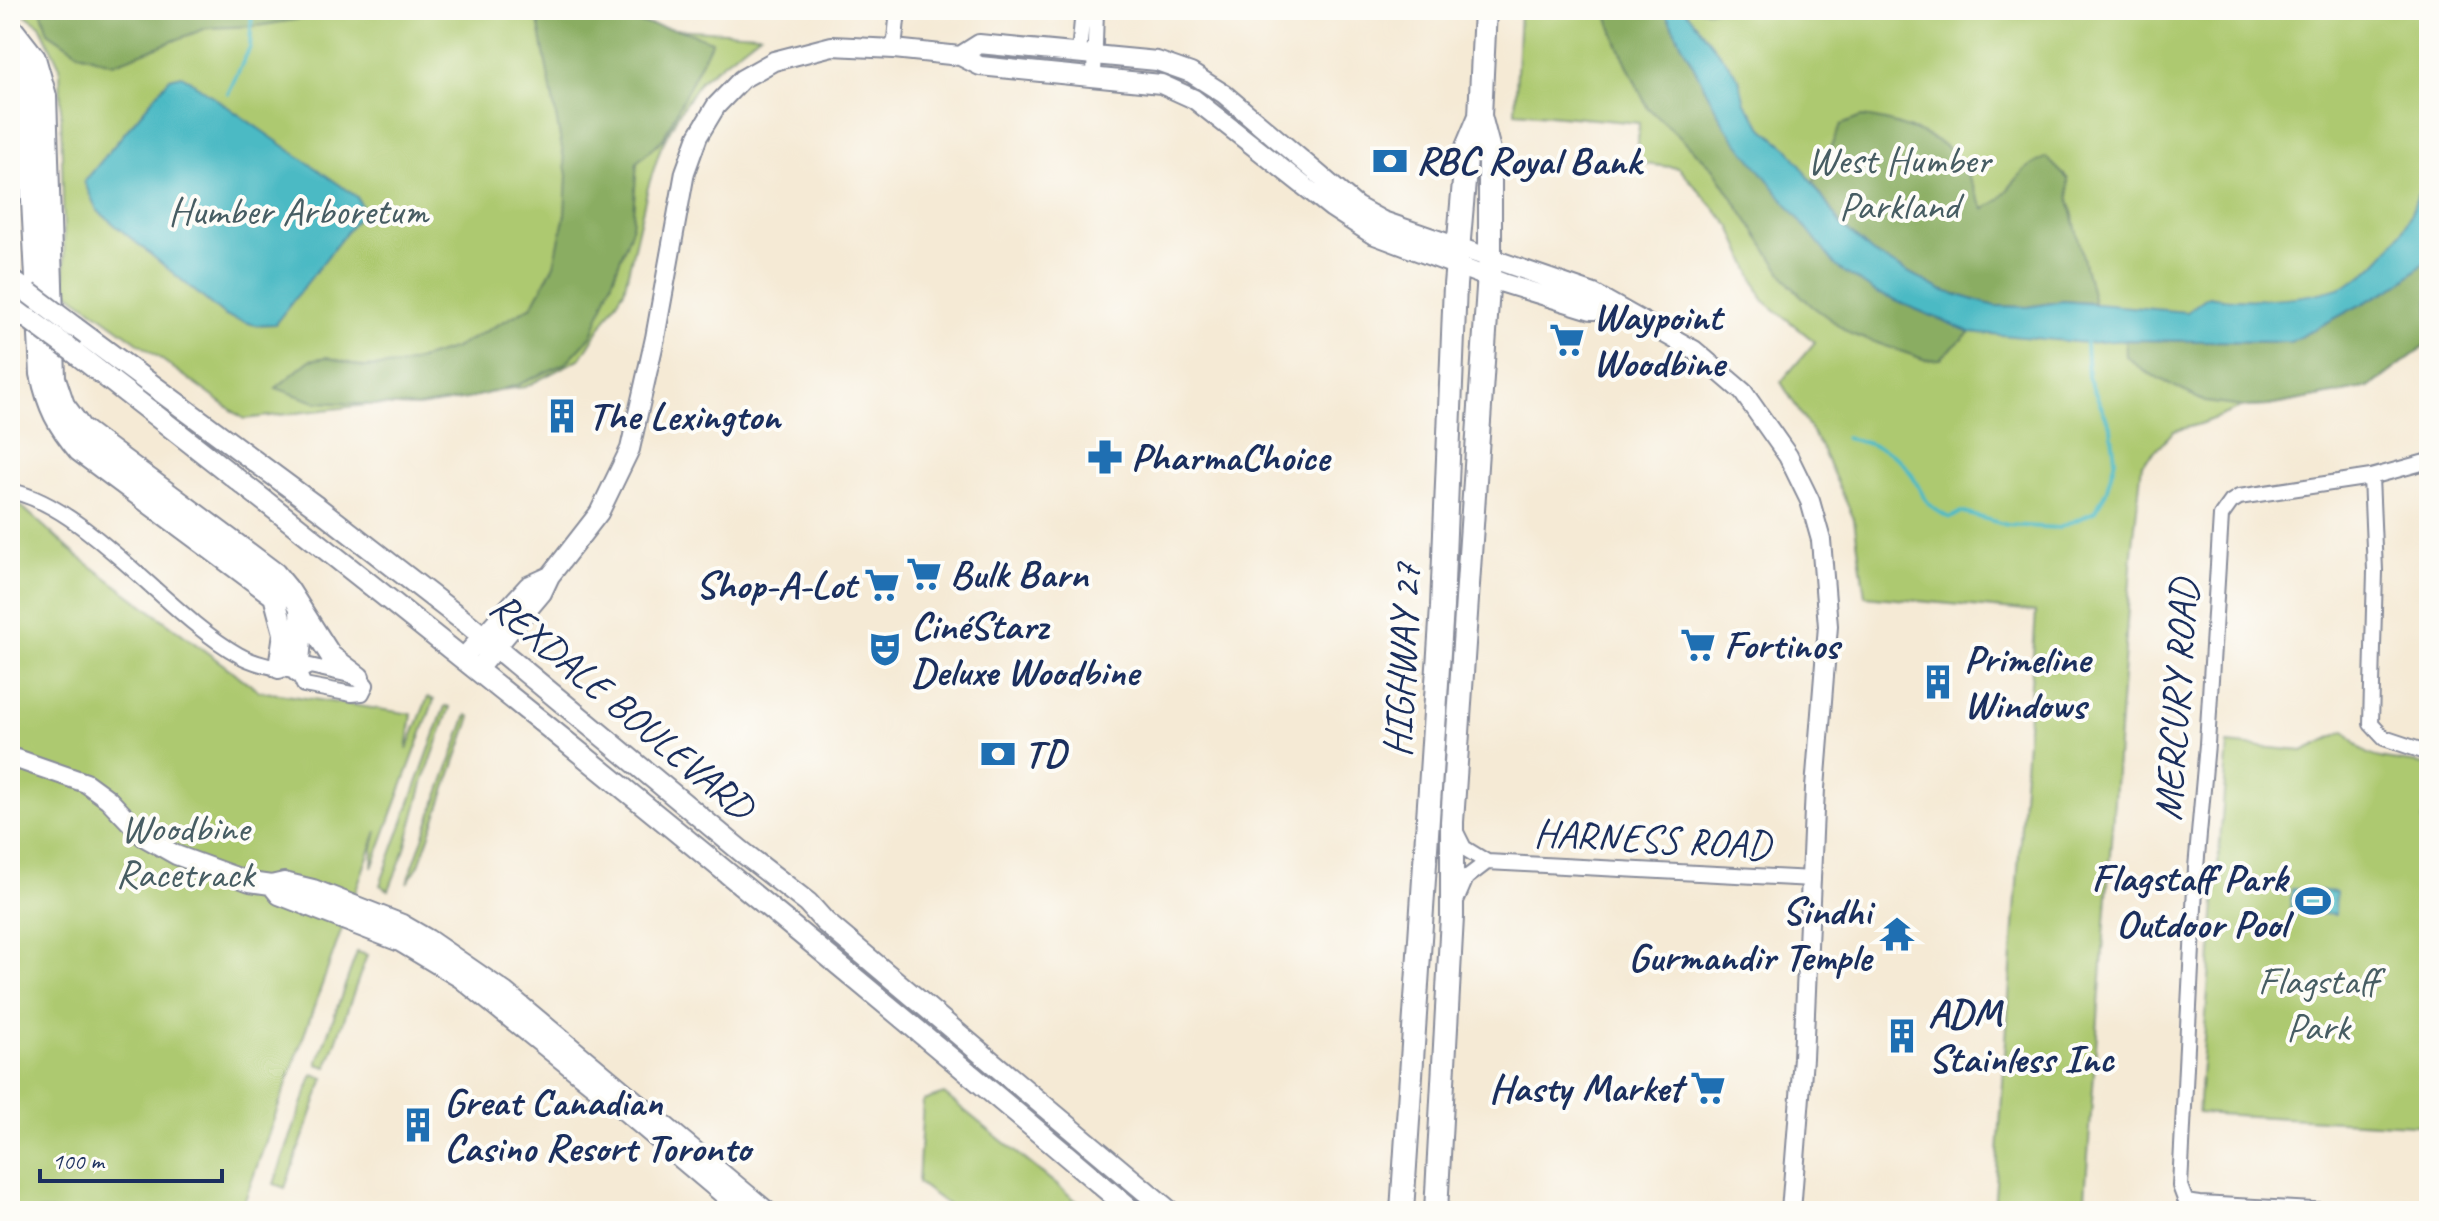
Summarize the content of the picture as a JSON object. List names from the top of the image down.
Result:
{
  "streets": {
    "main road": ["HIGHWAY 27", "REXDALE BOULEVARD"],
    "street": ["MERCURY ROAD", "HARNESS ROAD"]
  },
  "crossings": [
    ["HIGHWAY 27", "HARNESS ROAD"]
  ],
  "parks": [
    "West Humber Parkland",
    "Humber Arboretum",
    "Woodbine Racetrack",
    "Flagstaff Park"
  ],
  "places": {
    "bank": ["RBC Royal Bank", "TD"],
    "supermarket": [
      "Waypoint Woodbine",
      "Bulk Barn",
      "Shop-A-Lot",
      "Fortinos",
      "Hasty Market"
    ],
    "building": [
      "The Lexington",
      "Primeline Windows",
      "ADM Stainless Inc",
      "Great Canadian Casino Resort Toronto"
    ],
    "pharmacy": ["PharmaChoice"],
    "theatre": ["CinéStarz Deluxe Woodbine"],
    "sports": ["Flagstaff Park Outdoor Pool"],
    "temple": ["Sindhi Gurmandir Temple"]
  },
  "scale_bar": "100 m"
}
